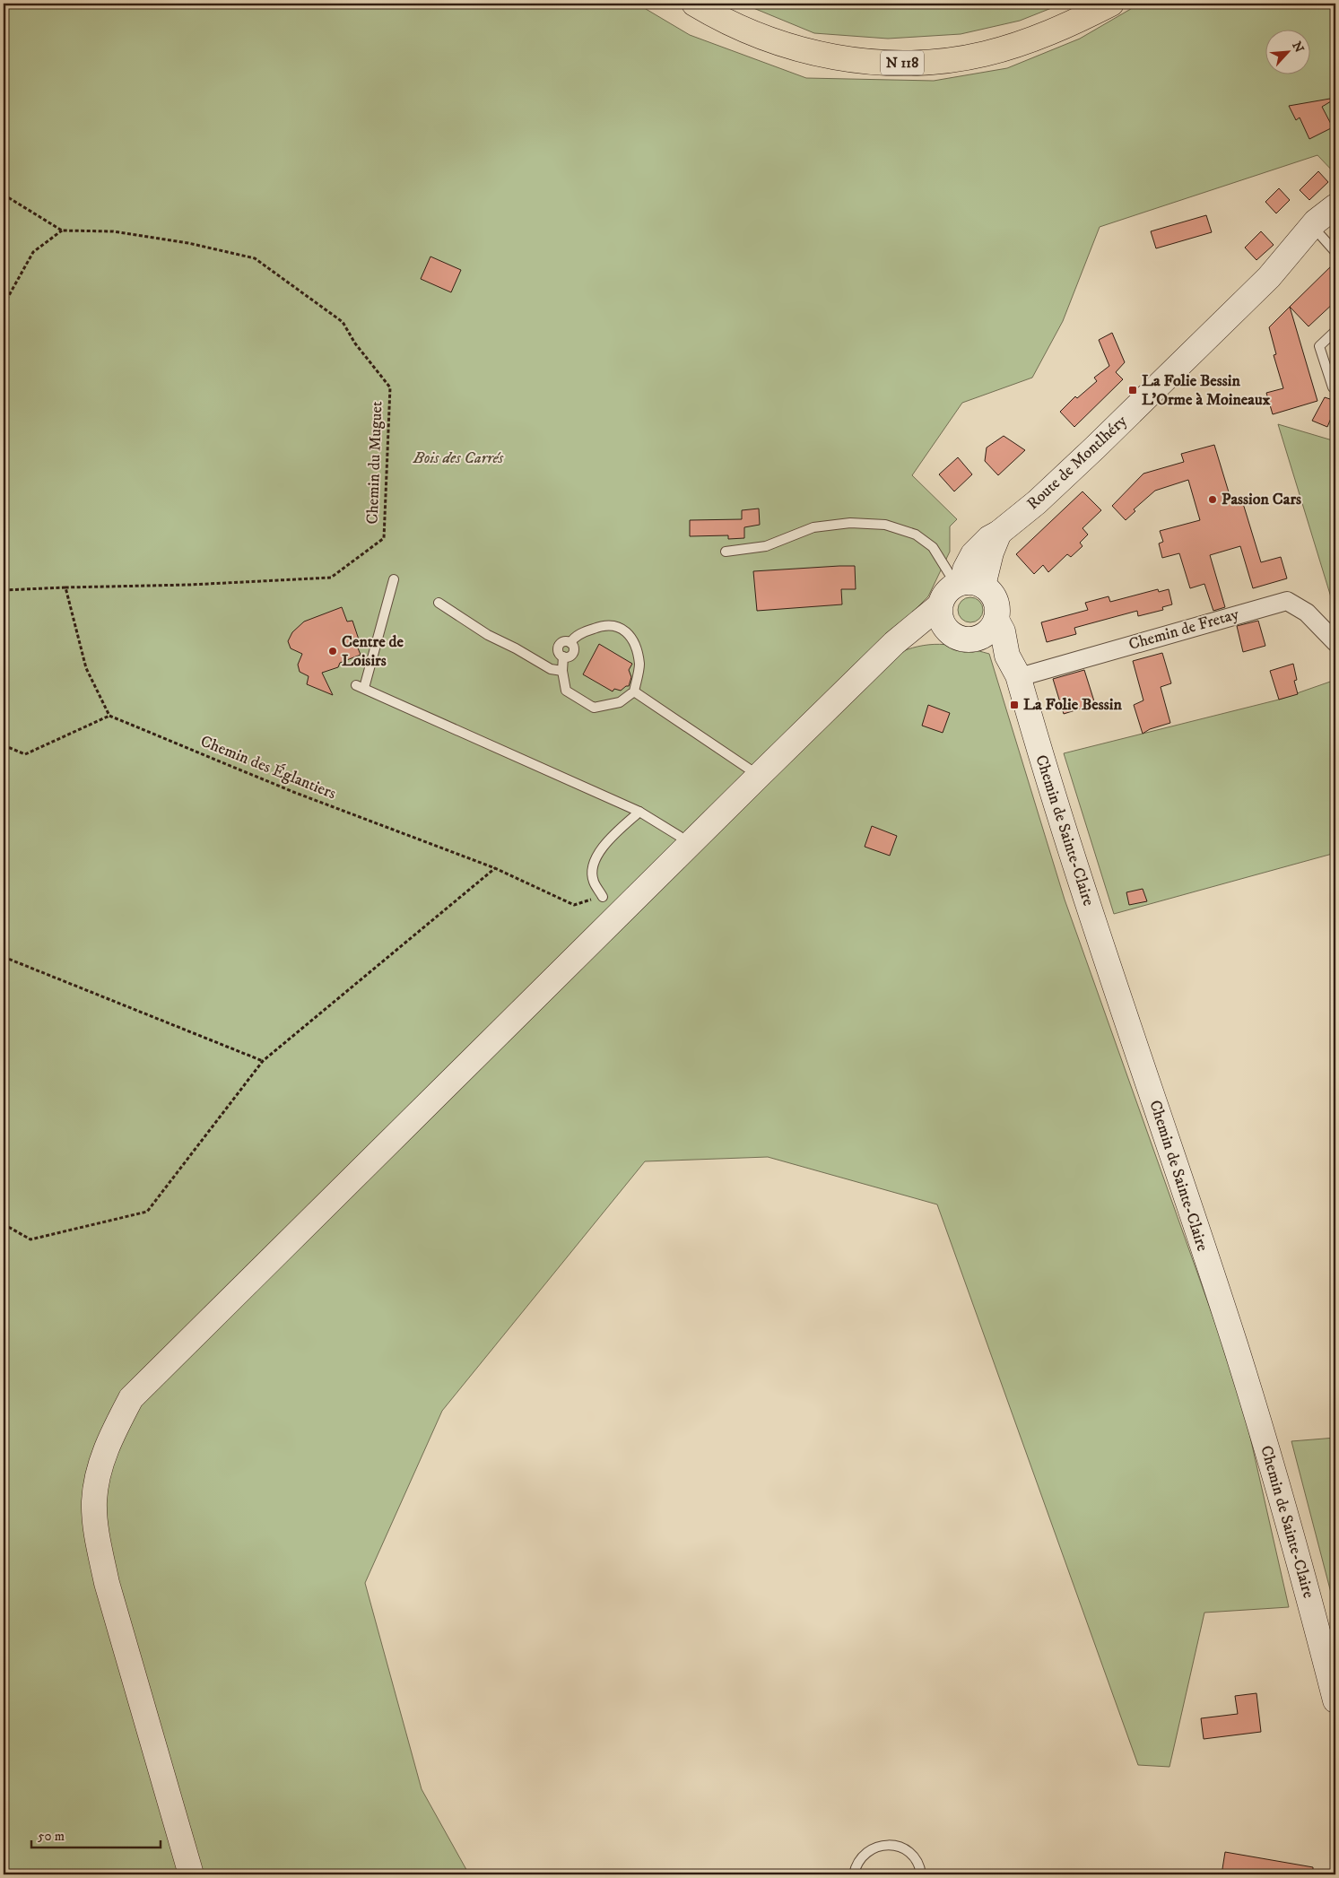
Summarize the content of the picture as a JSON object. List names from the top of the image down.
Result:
{
  "streets": {
    "highway": ["N 118"],
    "main road": ["Route de Montlhéry", "Chemin de Sainte-Claire"],
    "street": ["Chemin de Fretay"],
    "path": ["Chemin du Muguet", "Chemin des Églantiers"]
  },
  "crossings": [
    ["Route de Montlhéry", "Chemin de Sainte-Claire"],
    ["Chemin de Fretay", "Chemin de Sainte-Claire"]
  ],
  "parks": ["Bois des Carrés"],
  "places": {
    "transit": ["La Folie Bessin L'Orme à Moineaux", "La Folie Bessin"],
    "other": ["Passion Cars", "Centre de Loisirs"]
  },
  "scale_bar": "50 m",
  "north": "top right"
}
